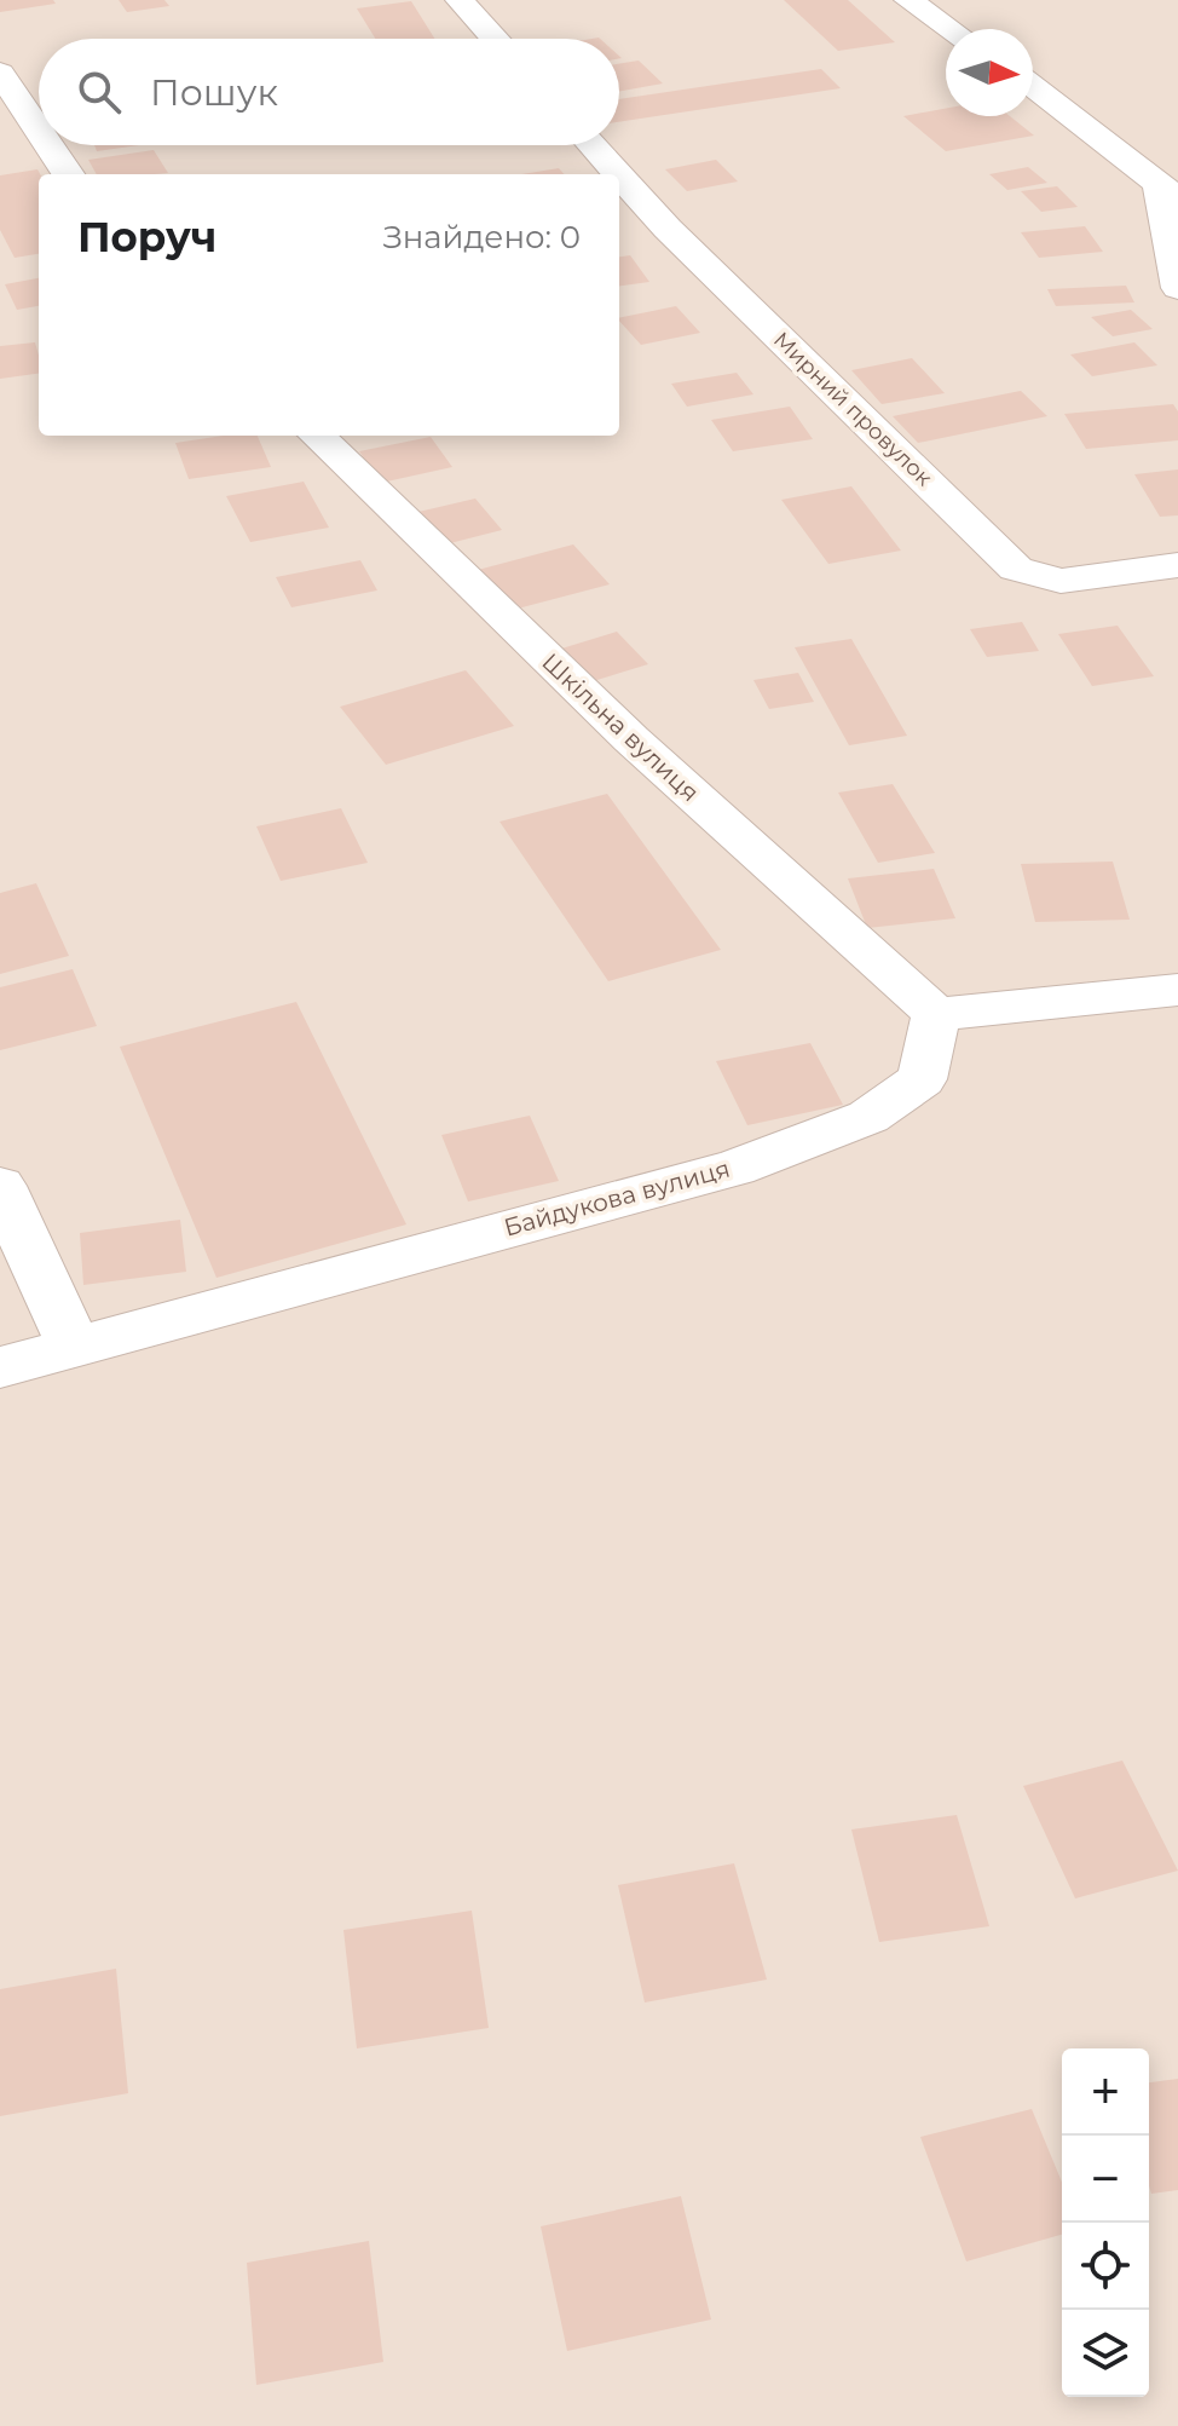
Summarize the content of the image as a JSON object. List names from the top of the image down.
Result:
{
  "streets": {
    "street": ["Мирний провулок", "Шкільна вулиця", "Байдукова вулиця"]
  },
  "crossings": [
    ["Шкільна вулиця", "Байдукова вулиця"]
  ],
  "north": "right",
  "page": {
    "search": "Пошук",
    "heading": ["Поруч", "Знайдено: 0"],
    "map_buttons": ["+", "−"]
  }
}
